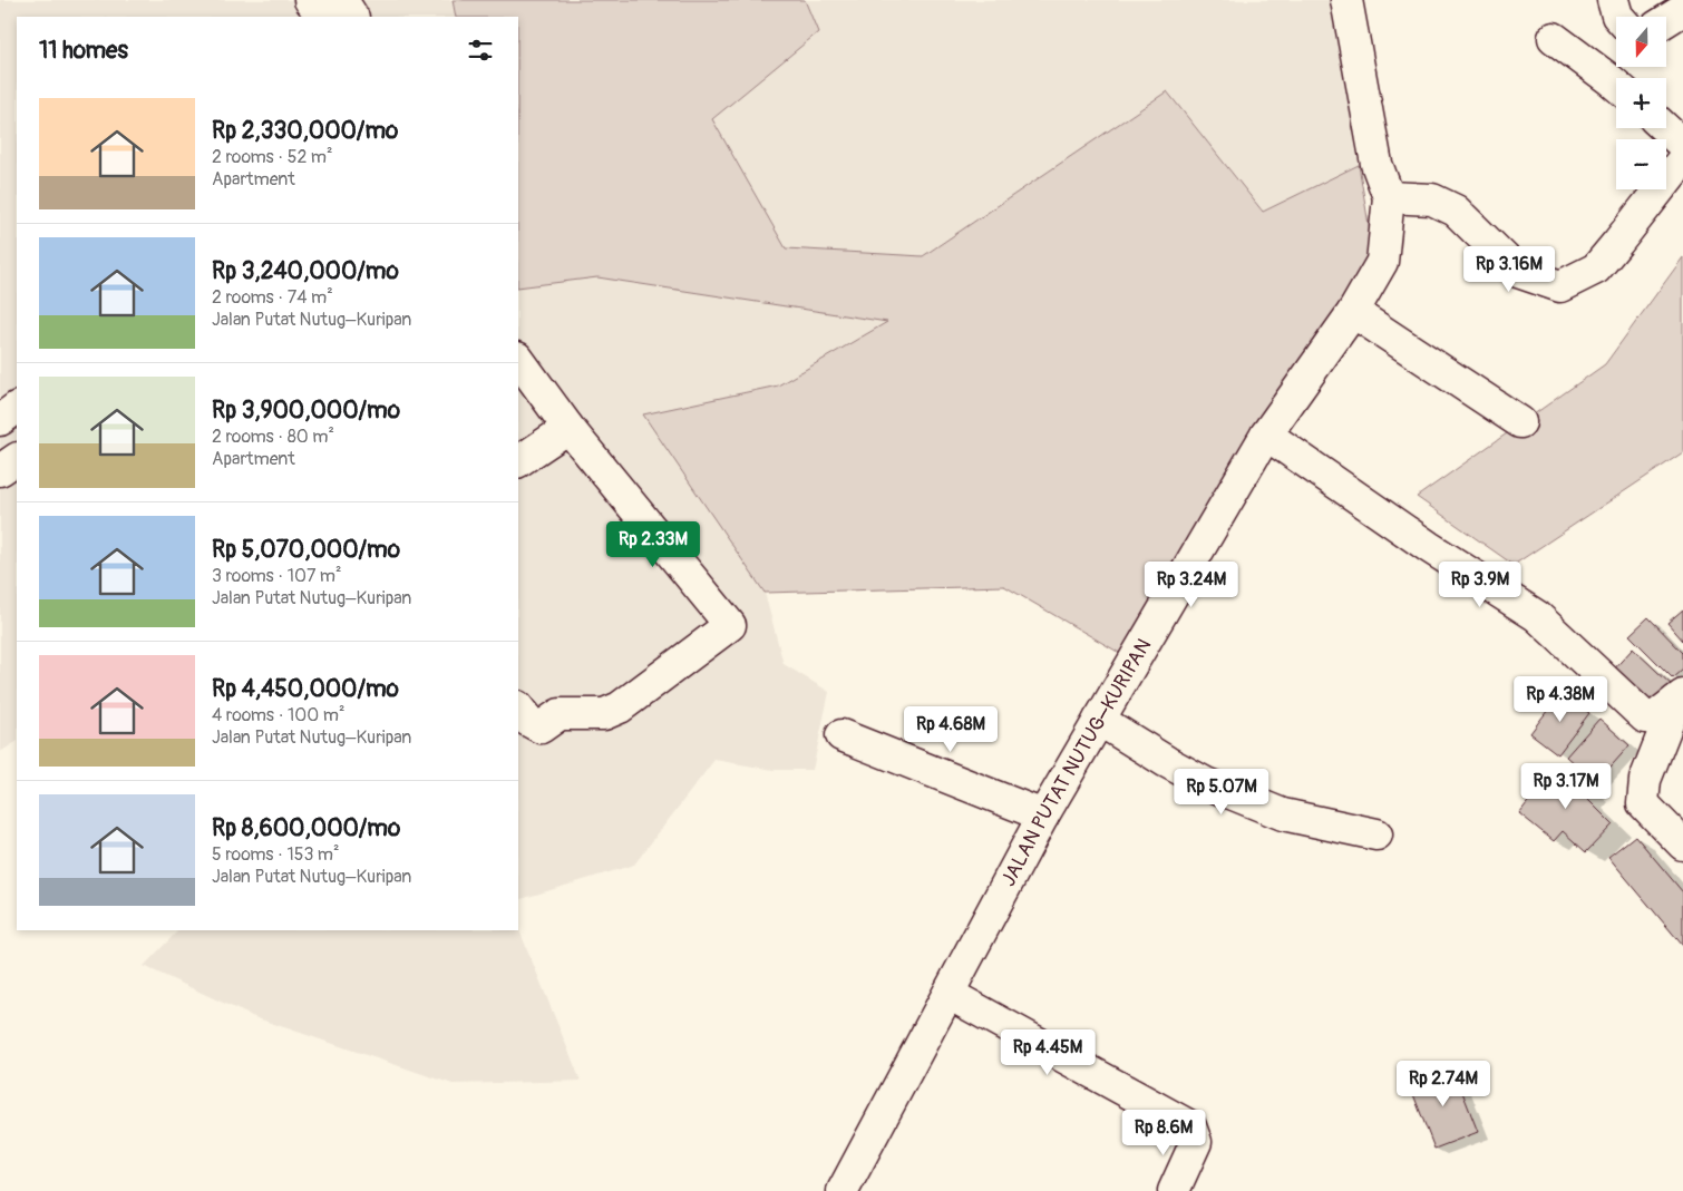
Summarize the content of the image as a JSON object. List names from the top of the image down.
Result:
{
  "streets": {
    "street": ["JALAN PUTAT NUTUG–KURIPAN"]
  },
  "north": "bottom",
  "page": {
    "map_buttons": ["+", "−"],
    "heading": "11 homes",
    "list": [
      {
        "name": "Rp 2,330,000/mo",
        "note": "2 rooms · 52 m² · Apartment"
      },
      {
        "name": "Rp 3,240,000/mo",
        "note": "2 rooms · 74 m² · Jalan Putat Nutug–Kuripan"
      },
      {
        "name": "Rp 3,900,000/mo",
        "note": "2 rooms · 80 m² · Apartment"
      },
      {
        "name": "Rp 5,070,000/mo",
        "note": "3 rooms · 107 m² · Jalan Putat Nutug–Kuripan"
      },
      {
        "name": "Rp 4,450,000/mo",
        "note": "4 rooms · 100 m² · Jalan Putat Nutug–Kuripan"
      },
      {
        "name": "Rp 8,600,000/mo",
        "note": "5 rooms · 153 m² · Jalan Putat Nutug–Kuripan"
      }
    ],
    "price": [
      "Rp 3.16M",
      "Rp 2.33M",
      "Rp 3.24M",
      "Rp 3.9M",
      "Rp 4.38M",
      "Rp 4.68M",
      "Rp 3.17M",
      "Rp 5.07M",
      "Rp 4.45M",
      "Rp 2.74M",
      "Rp 8.6M"
    ]
  }
}
